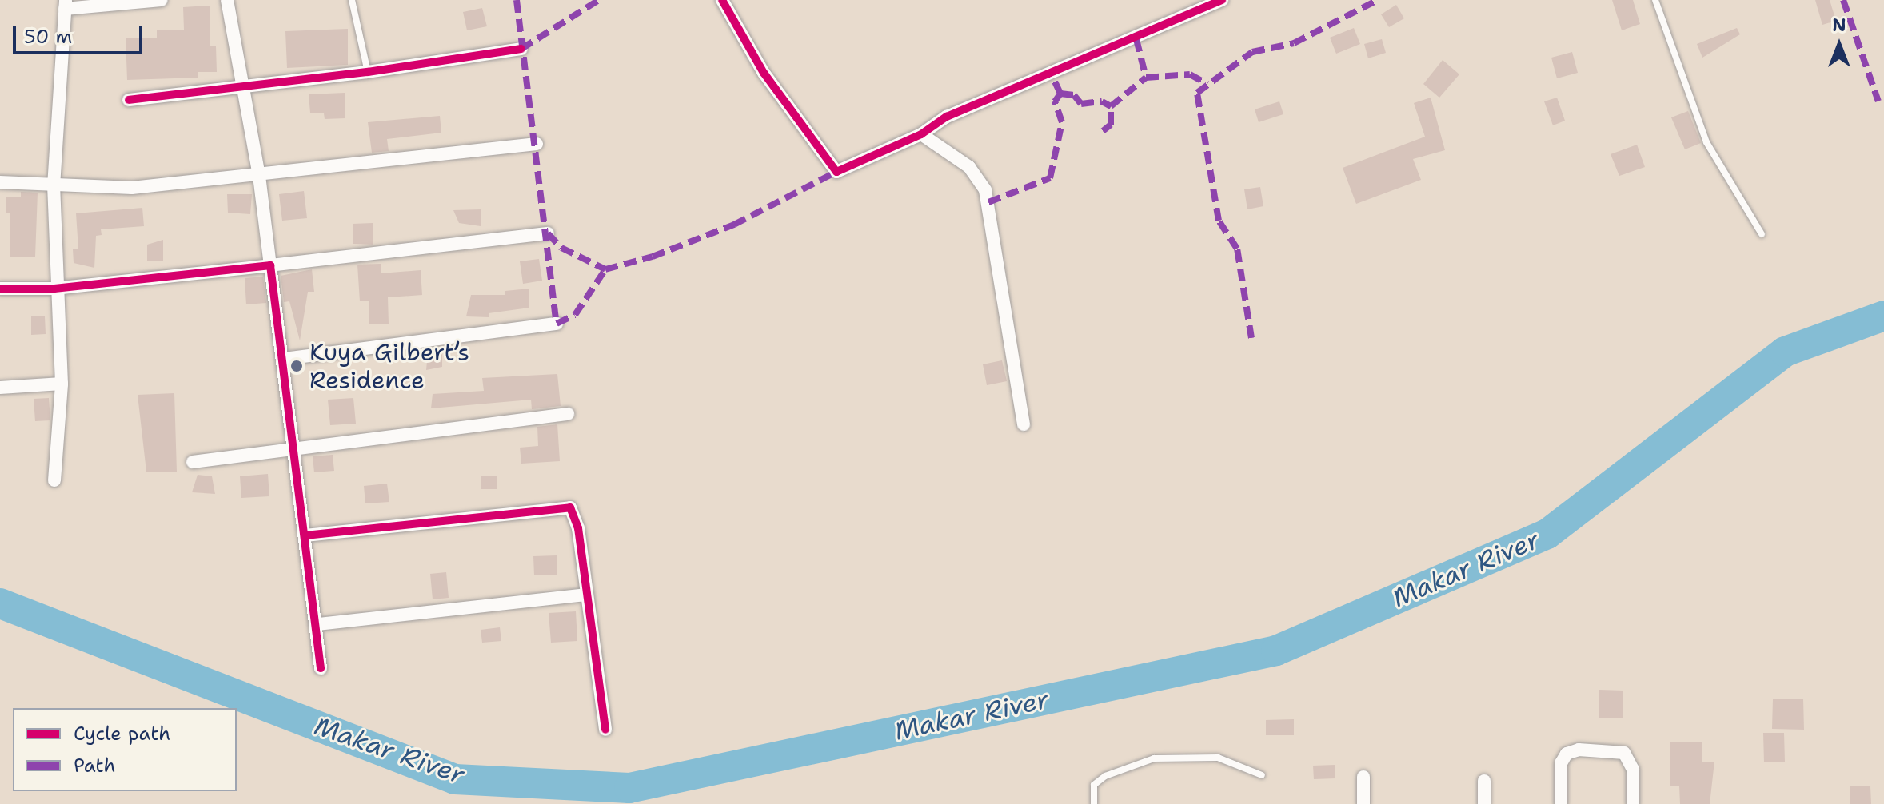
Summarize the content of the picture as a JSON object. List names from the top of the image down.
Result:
{
  "water": ["Makar River"],
  "places": ["Kuya Gilbert’s Residence"],
  "legend": ["Cycle path", "Path"],
  "scale_bar": "50 m",
  "north": "top"
}
